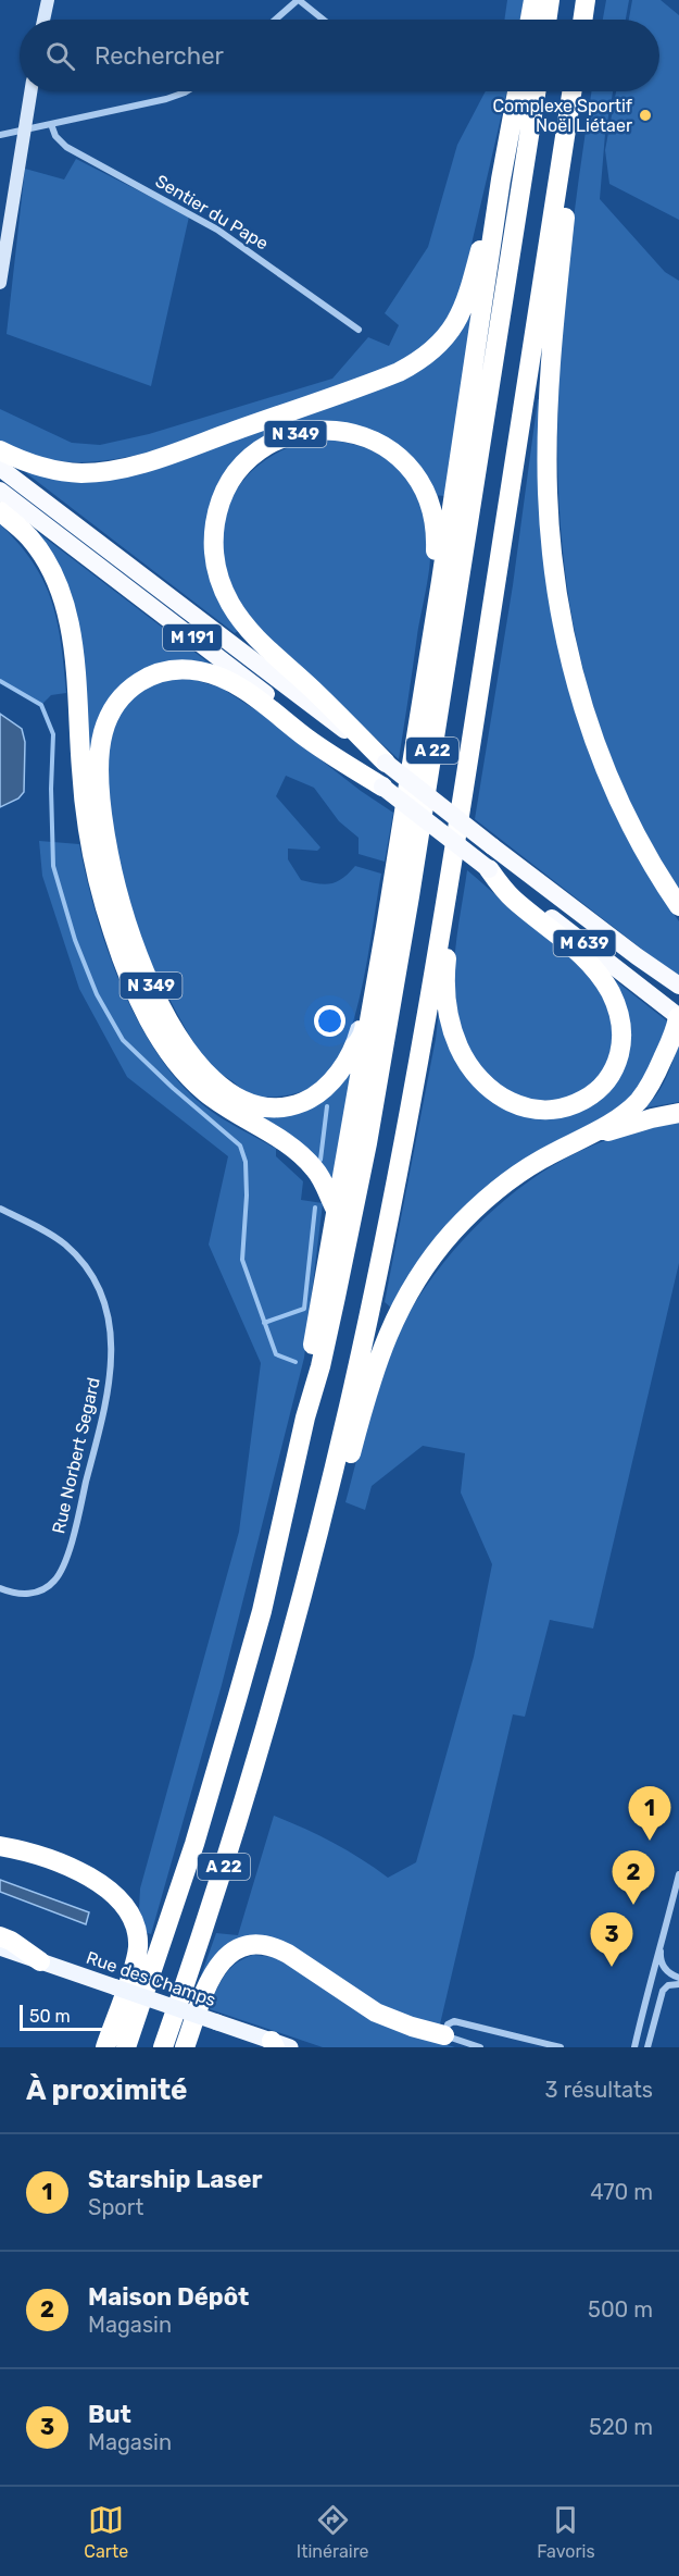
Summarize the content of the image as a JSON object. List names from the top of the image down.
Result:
{
  "streets": {
    "highway": [
      "N 349",
      "M 191",
      "A 22",
      "M 639"
    ],
    "main road": ["Rue des Champs"],
    "street": ["Sentier du Pape", "Rue Norbert Segard"]
  },
  "crossings": [
    ["N 349", "M 191"],
    ["M 191", "M 639"]
  ],
  "places": ["Complexe Sportif Noël Liétaer"],
  "scale_bar": "50 m",
  "page": {
    "search": "Rechercher",
    "pins": ["1", "2", "3"],
    "scale": "50 m",
    "heading": ["À proximité", "3 résultats"],
    "list": [
      {
        "mark": "1",
        "name": "Starship Laser",
        "note": "Sport",
        "value": "470 m"
      },
      {
        "mark": "2",
        "name": "Maison Dépôt",
        "note": "Magasin",
        "value": "500 m"
      },
      {
        "mark": "3",
        "name": "But",
        "note": "Magasin",
        "value": "520 m"
      }
    ],
    "nav": ["Carte", "Itinéraire", "Favoris"]
  }
}
